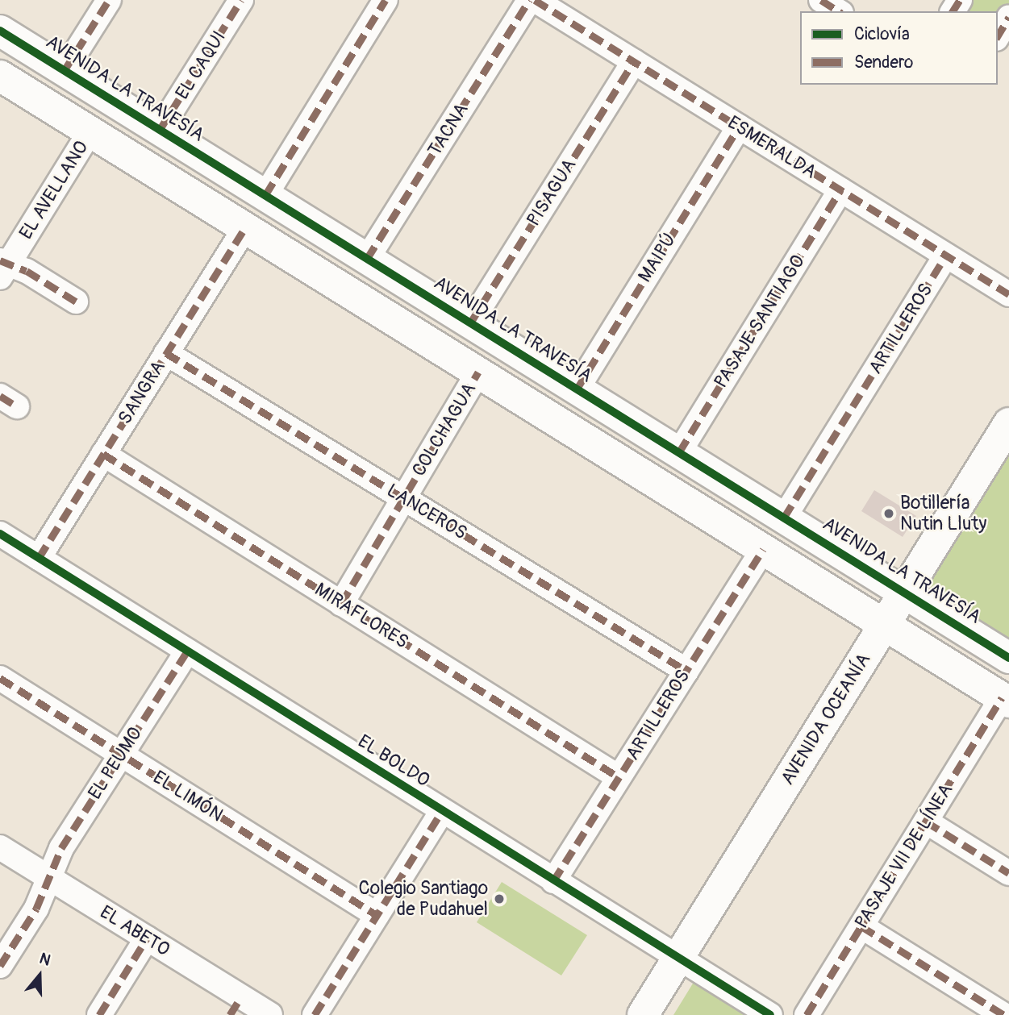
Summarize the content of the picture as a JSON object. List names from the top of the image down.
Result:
{
  "streets": {
    "street": [
      "EL CAQUI",
      "AVENIDA LA TRAVESÍA",
      "TACNA",
      "ESMERALDA",
      "EL AVELLANO",
      "PISAGUA",
      "MAIPÚ",
      "PASAJE SANTIAGO",
      "ARTILLEROS",
      "SANGRA",
      "COLCHAGUA",
      "LANCEROS",
      "MIRAFLORES",
      "AVENIDA OCEANÍA",
      "EL BOLDO",
      "EL PEUMO",
      "EL LIMÓN",
      "PASAJE VII DE LÍNEA",
      "EL ABETO"
    ]
  },
  "crossings": [
    ["EL CAQUI", "AVENIDA LA TRAVESÍA"],
    ["AVENIDA LA TRAVESÍA", "TACNA"],
    ["AVENIDA LA TRAVESÍA", "PISAGUA"],
    ["AVENIDA LA TRAVESÍA", "MAIPÚ"],
    ["AVENIDA LA TRAVESÍA", "PASAJE SANTIAGO"],
    ["AVENIDA LA TRAVESÍA", "ARTILLEROS"],
    ["AVENIDA LA TRAVESÍA", "AVENIDA OCEANÍA"],
    ["ESMERALDA", "PISAGUA"],
    ["ESMERALDA", "MAIPÚ"],
    ["ESMERALDA", "PASAJE SANTIAGO"],
    ["ESMERALDA", "ARTILLEROS"],
    ["ARTILLEROS", "LANCEROS"],
    ["ARTILLEROS", "MIRAFLORES"],
    ["ARTILLEROS", "EL BOLDO"],
    ["SANGRA", "LANCEROS"],
    ["SANGRA", "MIRAFLORES"],
    ["SANGRA", "EL BOLDO"],
    ["COLCHAGUA", "LANCEROS"],
    ["COLCHAGUA", "MIRAFLORES"],
    ["AVENIDA OCEANÍA", "EL BOLDO"],
    ["EL BOLDO", "EL PEUMO"],
    ["EL PEUMO", "EL LIMÓN"],
    ["EL PEUMO", "EL ABETO"]
  ],
  "places": ["Botillería Nutin Lluty", "Colegio Santiago de Pudahuel"],
  "legend": ["Ciclovía", "Sendero"],
  "north": "top"
}
